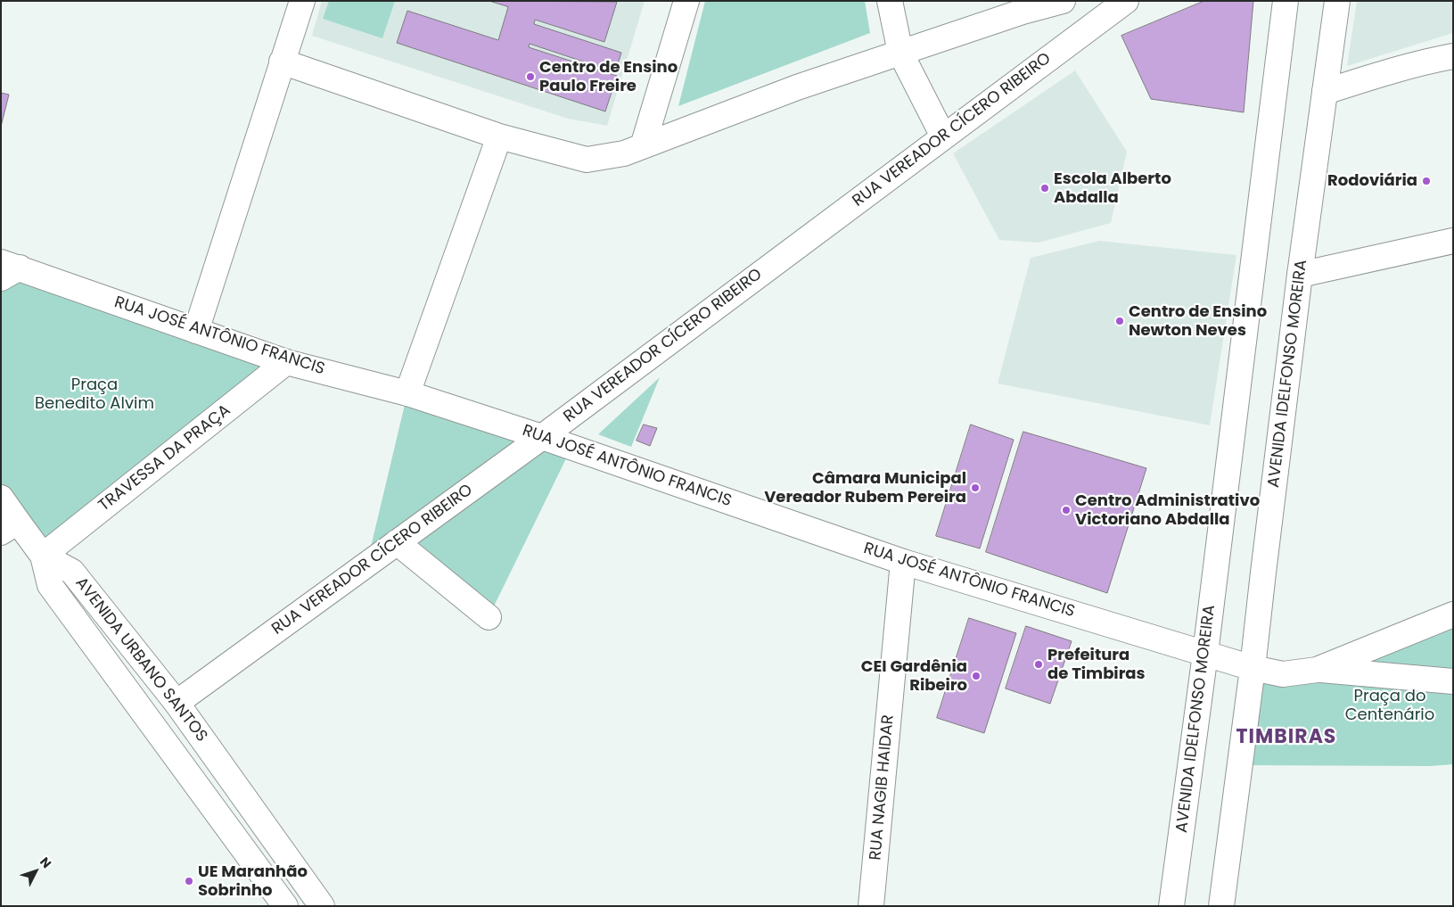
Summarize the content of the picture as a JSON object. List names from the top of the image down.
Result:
{
  "streets": {
    "street": [
      "RUA VEREADOR CÍCERO RIBEIRO",
      "RUA JOSÉ ANTÔNIO FRANCIS",
      "AVENIDA IDELFONSO MOREIRA",
      "TRAVESSA DA PRAÇA",
      "AVENIDA URBANO SANTOS",
      "RUA NAGIB HAIDAR"
    ]
  },
  "crossings": [
    ["RUA VEREADOR CÍCERO RIBEIRO", "RUA JOSÉ ANTÔNIO FRANCIS"],
    ["RUA VEREADOR CÍCERO RIBEIRO", "AVENIDA URBANO SANTOS"],
    ["RUA JOSÉ ANTÔNIO FRANCIS", "AVENIDA IDELFONSO MOREIRA"],
    ["RUA JOSÉ ANTÔNIO FRANCIS", "TRAVESSA DA PRAÇA"],
    ["RUA JOSÉ ANTÔNIO FRANCIS", "RUA NAGIB HAIDAR"],
    ["TRAVESSA DA PRAÇA", "AVENIDA URBANO SANTOS"]
  ],
  "districts": ["TIMBIRAS"],
  "parks": ["Praça Benedito Alvim", "Praça do Centenário"],
  "places": [
    "Centro de Ensino Paulo Freire",
    "Rodoviária",
    "Escola Alberto Abdalla",
    "Centro de Ensino Newton Neves",
    "Câmara Municipal Vereador Rubem Pereira",
    "Centro Administrativo Victoriano Abdalla",
    "Prefeitura de Timbiras",
    "CEI Gardênia Ribeiro",
    "UE Maranhão Sobrinho"
  ],
  "north": "top right"
}
